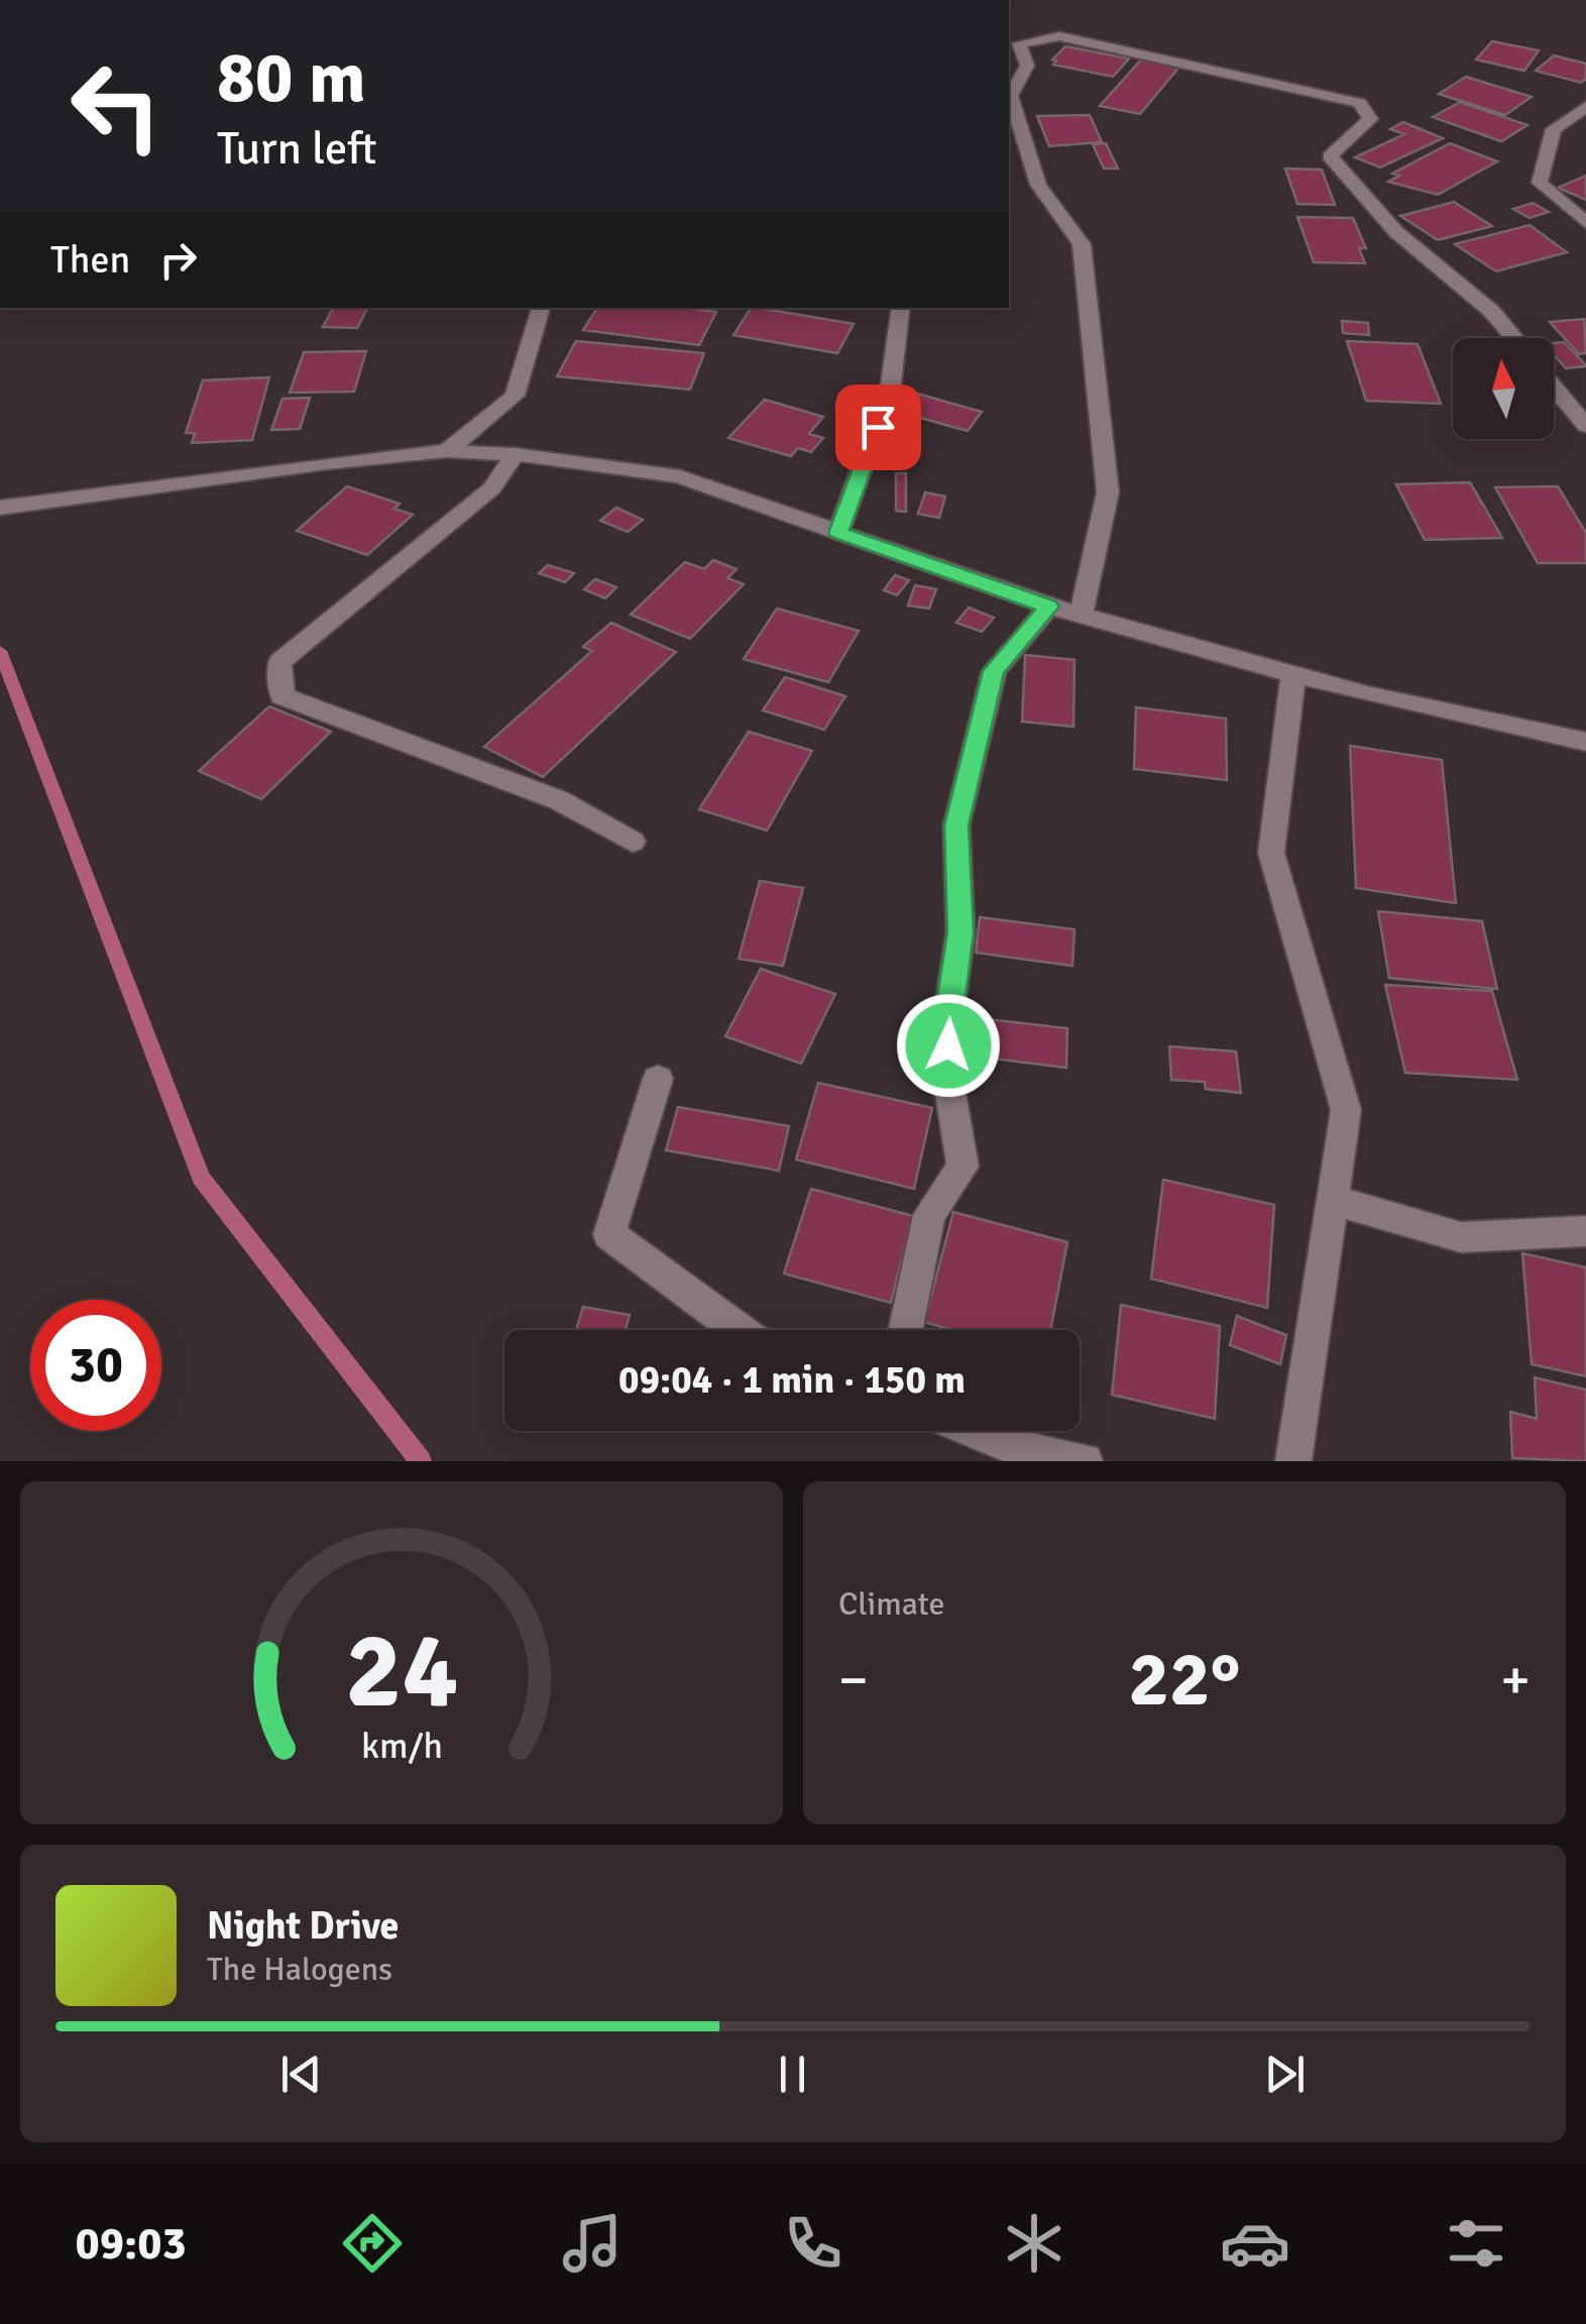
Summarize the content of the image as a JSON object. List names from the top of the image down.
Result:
{
  "north": "top",
  "page": {
    "turn": ["80 m", "Turn left"],
    "then": "Then",
    "limit": "30",
    "trip": "09:04 · 1 min · 150 m",
    "tile": "Climate",
    "heat": ["−", "22°", "+"],
    "song": ["Night Drive", "The Halogens"],
    "tabs": "09:03",
    "gauge": ["24", "km/h"]
  }
}
